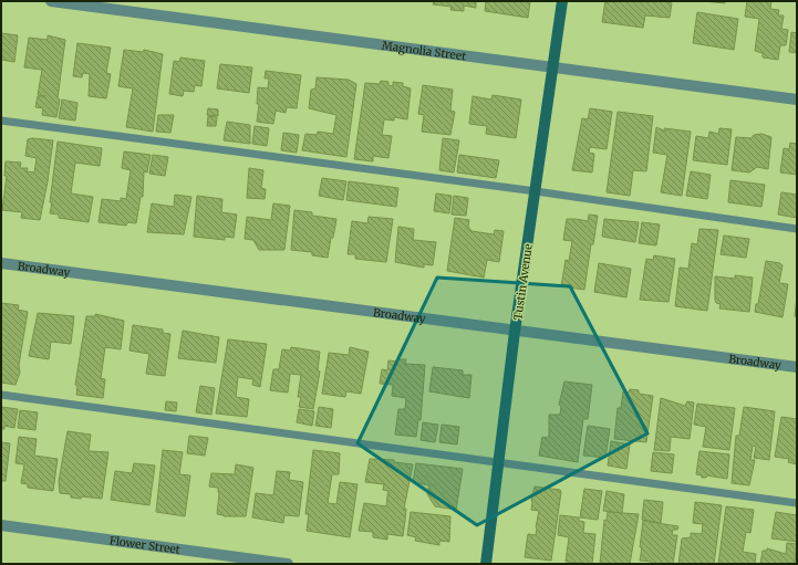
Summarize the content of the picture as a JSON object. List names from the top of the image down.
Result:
{
  "streets": {
    "street": [
      "Magnolia Street",
      "Broadway",
      "Tustin Avenue",
      "Flower Street"
    ]
  },
  "crossings": [
    ["Magnolia Street", "Tustin Avenue"],
    ["Broadway", "Tustin Avenue"]
  ]
}
